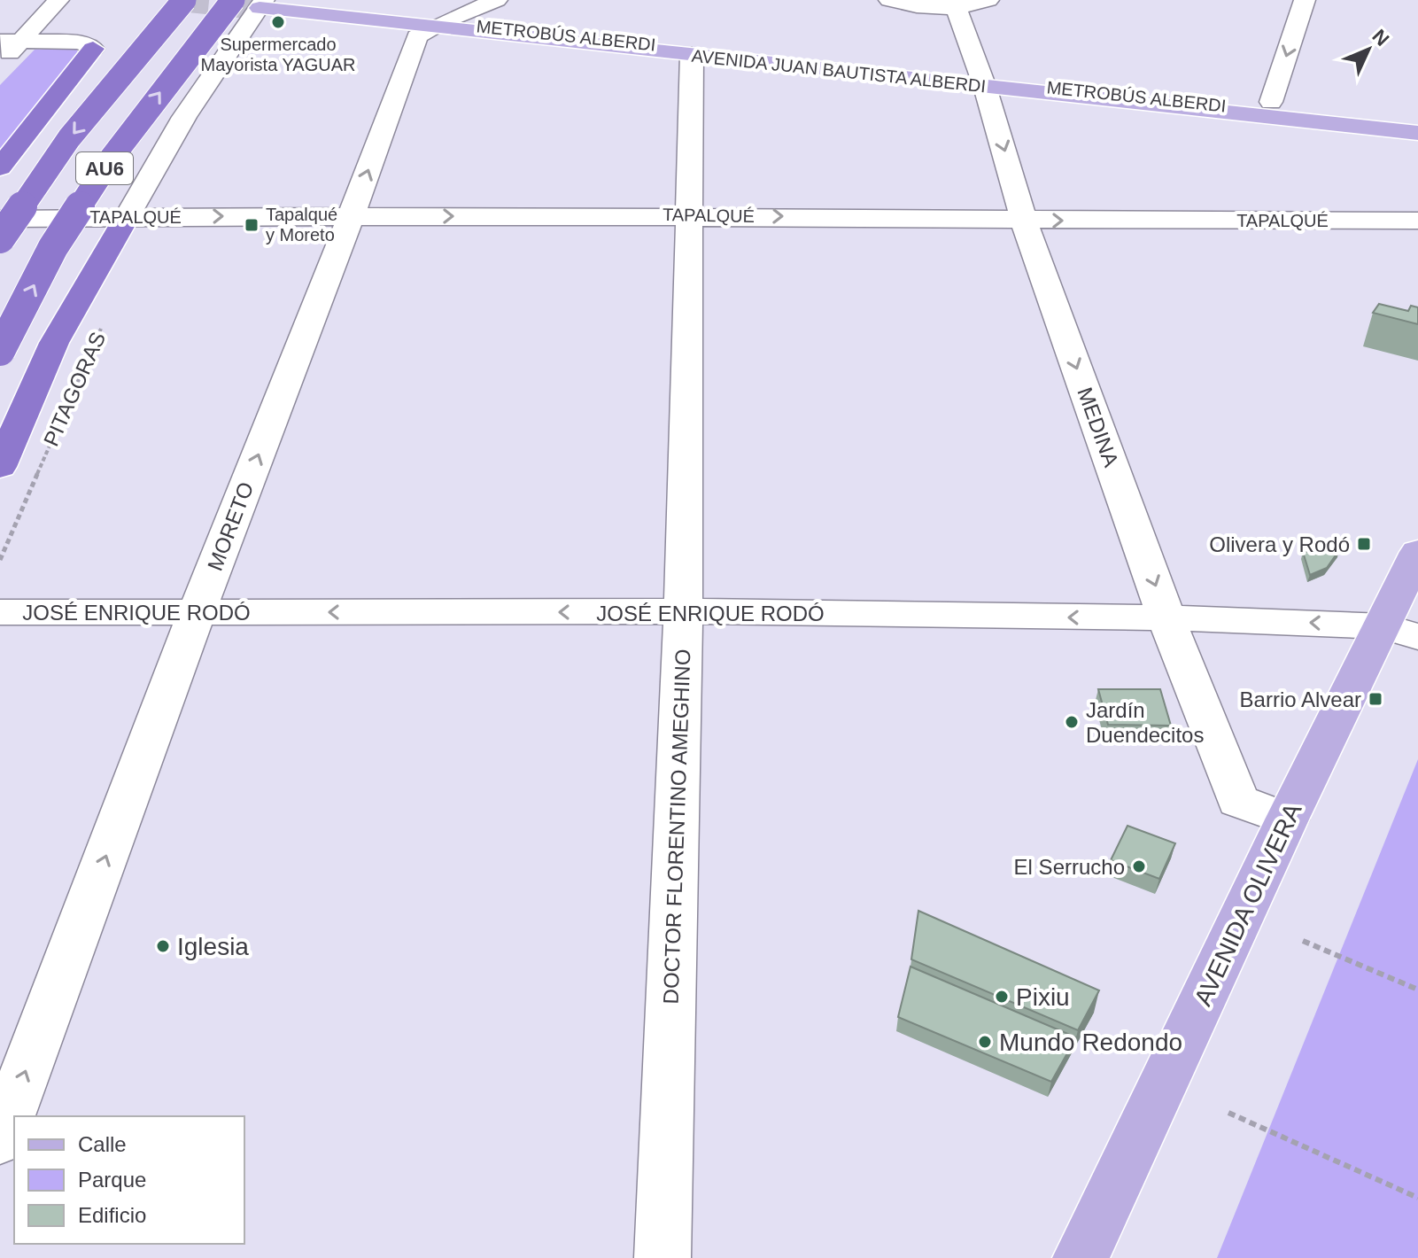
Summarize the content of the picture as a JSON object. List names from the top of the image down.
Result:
{
  "streets": {
    "highway": ["AU6"],
    "main road": ["AVENIDA JUAN BAUTISTA ALBERDI", "AVENIDA OLIVERA"],
    "street": [
      "METROBÚS ALBERDI",
      "TAPALQUÉ",
      "MEDINA",
      "MORETO",
      "JOSÉ ENRIQUE RODÓ",
      "DOCTOR FLORENTINO AMEGHINO"
    ],
    "path": ["PITAGORAS"]
  },
  "crossings": [
    ["METROBÚS ALBERDI", "AVENIDA JUAN BAUTISTA ALBERDI"],
    ["METROBÚS ALBERDI", "MEDINA"],
    ["AVENIDA JUAN BAUTISTA ALBERDI", "MEDINA"],
    ["AVENIDA JUAN BAUTISTA ALBERDI", "MORETO"],
    ["AVENIDA JUAN BAUTISTA ALBERDI", "DOCTOR FLORENTINO AMEGHINO"],
    ["TAPALQUÉ", "MEDINA"],
    ["TAPALQUÉ", "MORETO"],
    ["TAPALQUÉ", "DOCTOR FLORENTINO AMEGHINO"],
    ["MEDINA", "JOSÉ ENRIQUE RODÓ"],
    ["MEDINA", "AVENIDA OLIVERA"],
    ["MORETO", "JOSÉ ENRIQUE RODÓ"],
    ["JOSÉ ENRIQUE RODÓ", "DOCTOR FLORENTINO AMEGHINO"],
    ["JOSÉ ENRIQUE RODÓ", "AVENIDA OLIVERA"]
  ],
  "one_way": [
    "TAPALQUÉ",
    "MEDINA",
    "MORETO",
    "JOSÉ ENRIQUE RODÓ"
  ],
  "places": {
    "other": [
      "Supermercado Mayorista YAGUAR",
      "Jardín Duendecitos",
      "El Serrucho",
      "Iglesia",
      "Pixiu",
      "Mundo Redondo"
    ],
    "transit": ["Tapalqué y Moreto", "Olivera y Rodó", "Barrio Alvear"]
  },
  "legend": ["Calle", "Parque", "Edificio"],
  "north": "top right"
}
